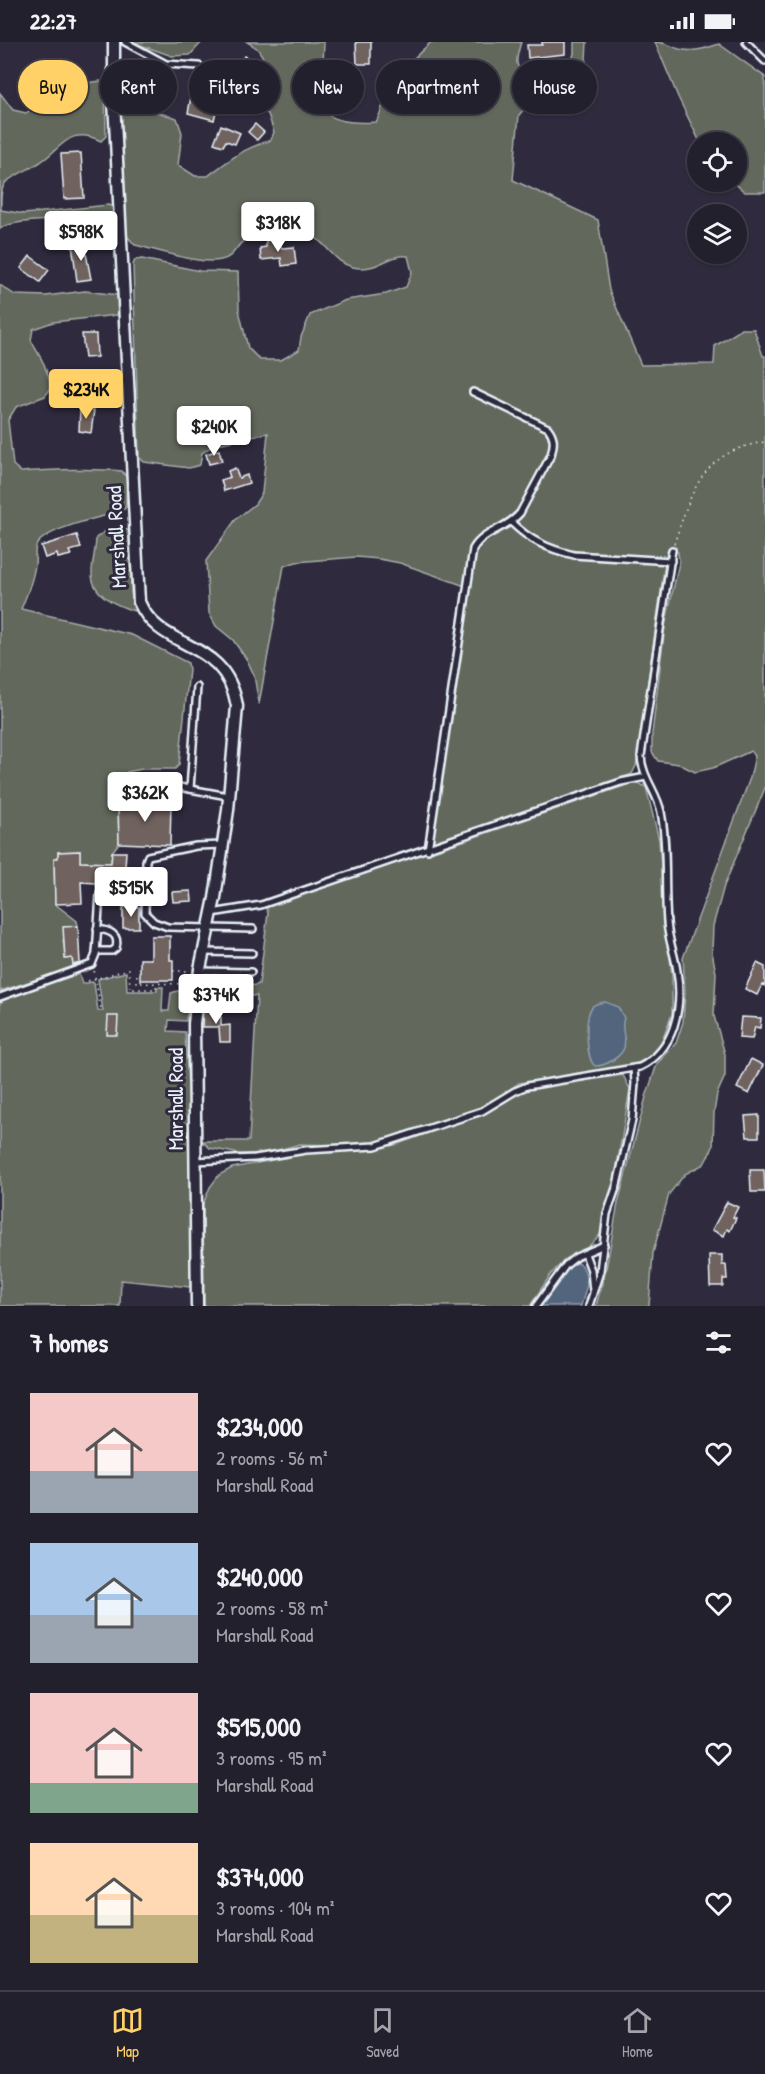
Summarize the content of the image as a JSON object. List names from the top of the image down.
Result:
{
  "streets": {
    "street": ["Marshall Road"]
  },
  "page": {
    "status": "22:27",
    "chip": [
      "Buy",
      "Rent",
      "Filters",
      "New",
      "Apartment",
      "House"
    ],
    "price": [
      "$318K",
      "$598K",
      "$234K",
      "$240K",
      "$362K",
      "$515K",
      "$374K"
    ],
    "heading": "7 homes",
    "list": [
      {
        "name": "$234,000",
        "note": "2 rooms · 56 m² · Marshall Road"
      },
      {
        "name": "$240,000",
        "note": "2 rooms · 58 m² · Marshall Road"
      },
      {
        "name": "$515,000",
        "note": "3 rooms · 95 m² · Marshall Road"
      },
      {
        "name": "$374,000",
        "note": "3 rooms · 104 m² · Marshall Road"
      }
    ],
    "tabs": ["Map", "Saved", "Home"]
  }
}
